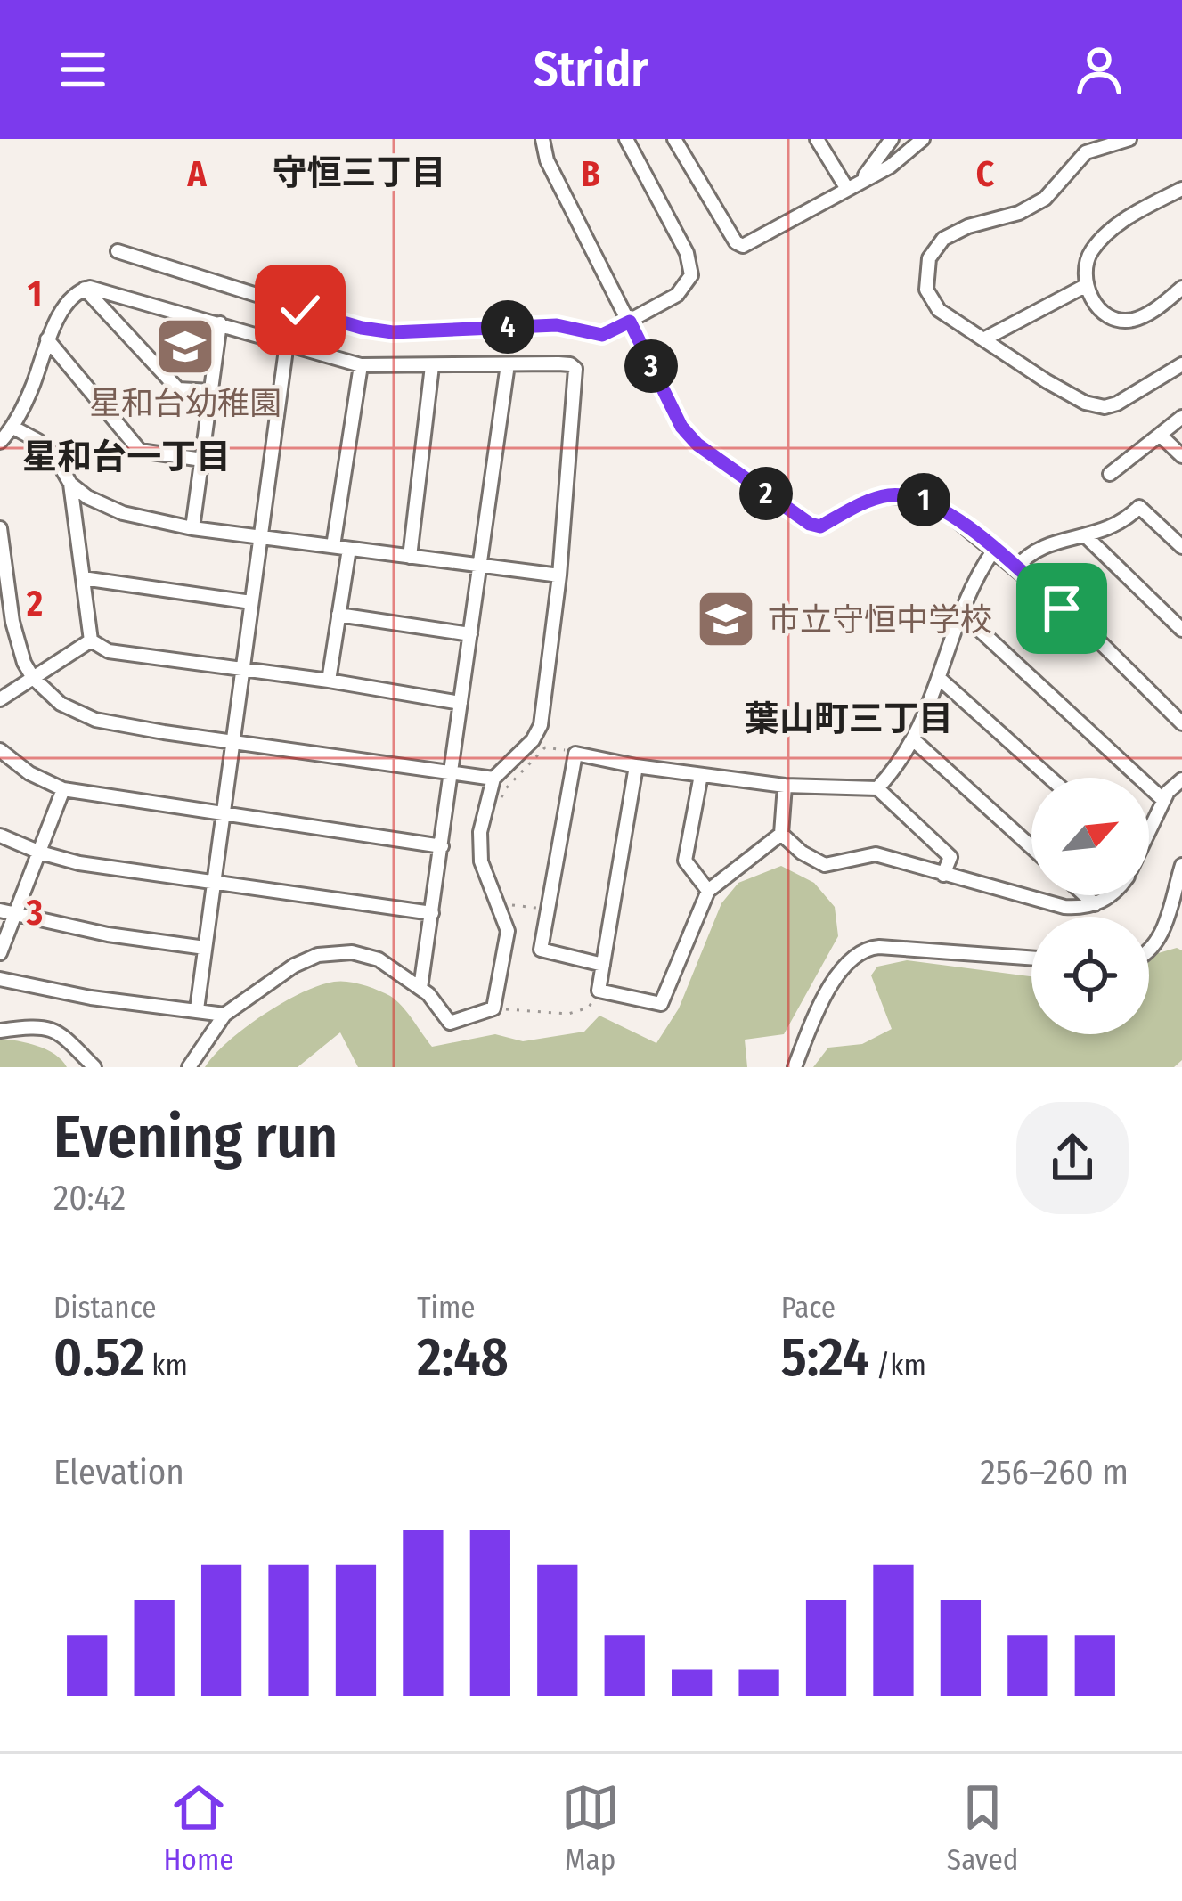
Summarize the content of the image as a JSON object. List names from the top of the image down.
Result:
{
  "districts": ["守恒三丁目", "星和台一丁目", "葉山町三丁目"],
  "places": {
    "school or university": ["星和台幼稚園", "市立守恒中学校"]
  },
  "north": "top right",
  "page": {
    "header": "Stridr",
    "pins": [
      "4",
      "3",
      "2",
      "1"
    ],
    "heading": ["Evening run", "20:42"],
    "stats": [
      ["Distance", "0.52 km"],
      ["Time", "2:48"],
      ["Pace", "5:24 /km"]
    ],
    "chart": ["Elevation", "256–260 m"],
    "tabs": ["Home", "Map", "Saved"]
  },
  "grid": {
    "columns": ["A", "B", "C"],
    "rows": ["1", "2", "3"]
  }
}
